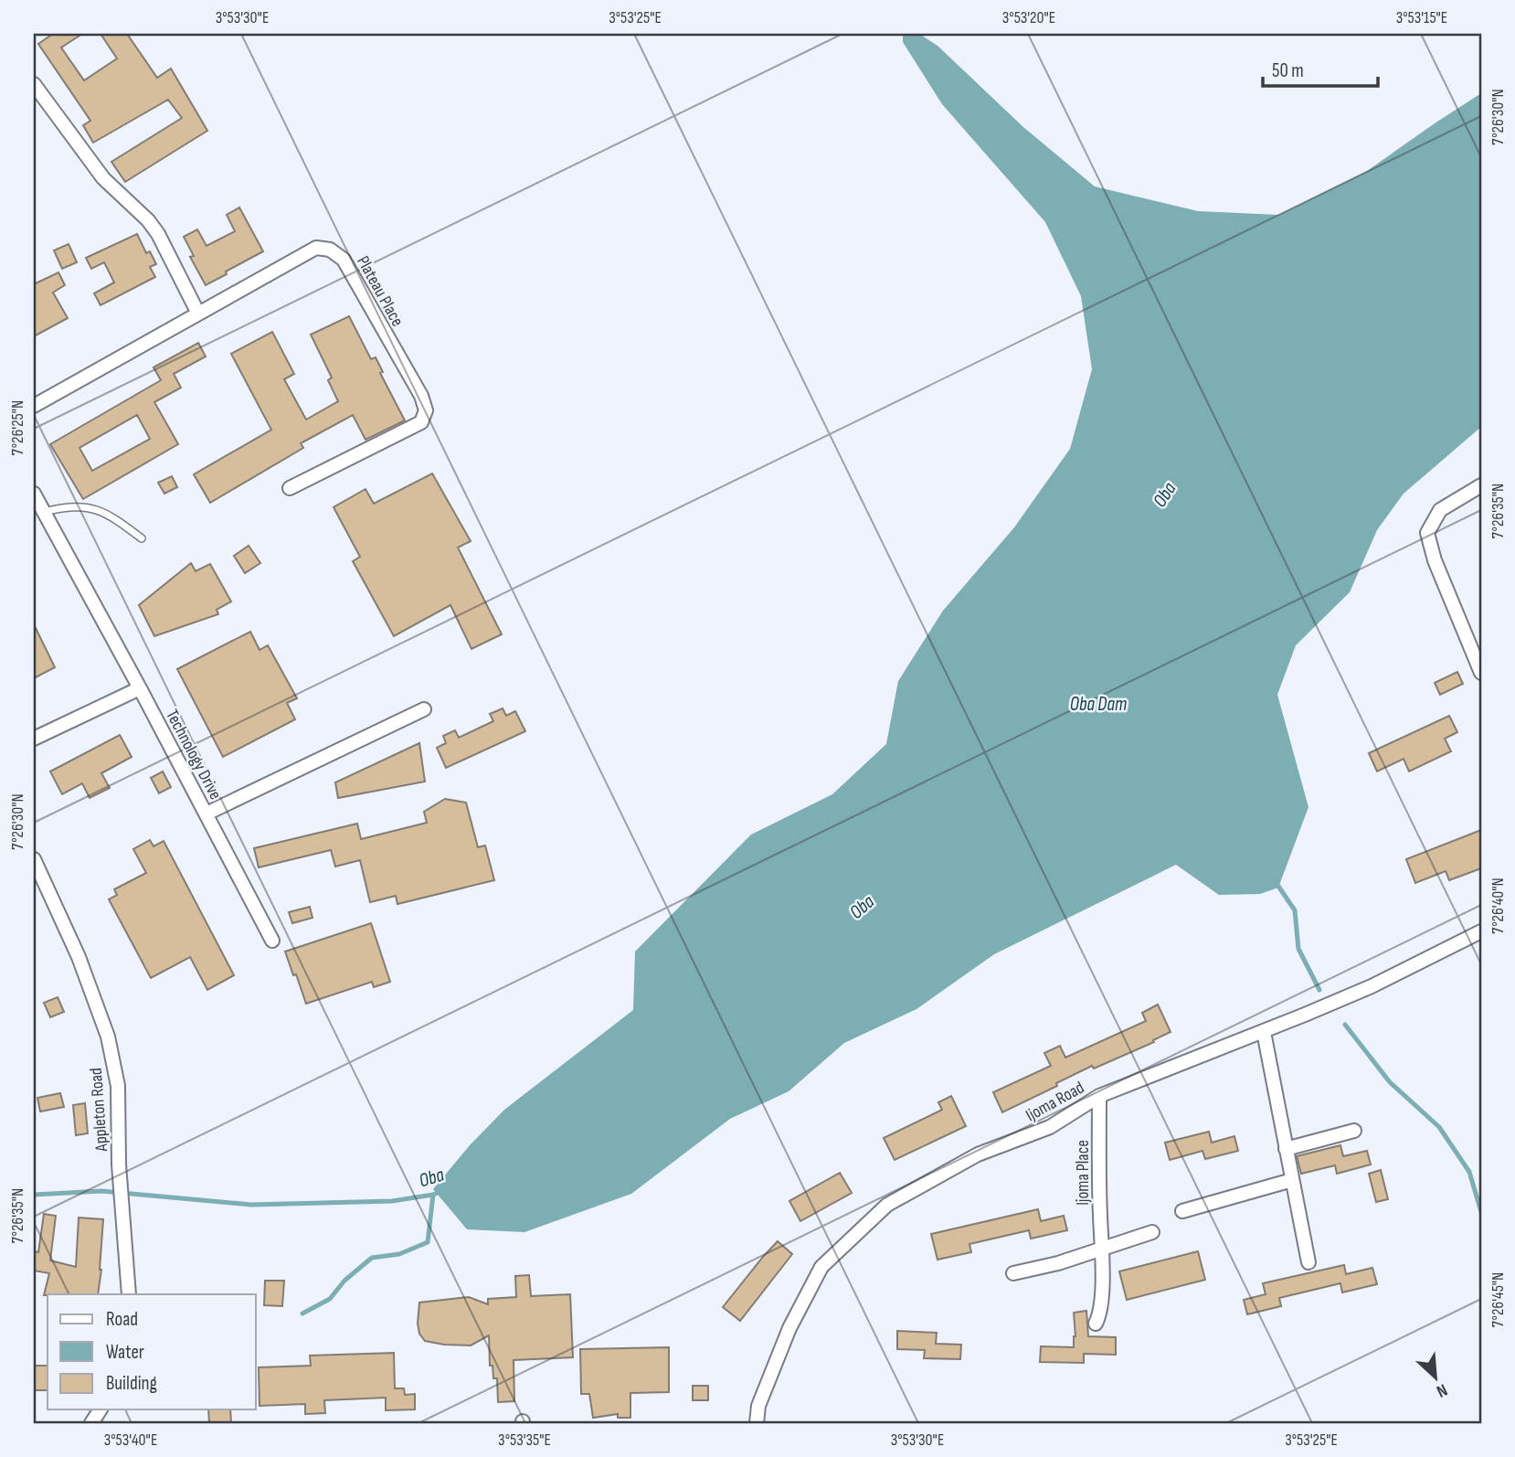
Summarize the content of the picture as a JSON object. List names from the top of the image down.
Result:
{
  "streets": {
    "street": [
      "Plateau Place",
      "Technology Drive",
      "Ijoma Road",
      "Appleton Road",
      "Ijoma Place"
    ]
  },
  "crossings": [
    ["Ijoma Road", "Ijoma Place"]
  ],
  "water": ["Oba", "Oba Dam"],
  "legend": ["Road", "Water", "Building"],
  "scale_bar": "50 m",
  "north": "bottom right",
  "coordinates": [
    "3°53'30\"E",
    "3°53'25\"E",
    "3°53'20\"E",
    "3°53'15\"E",
    "7°26'30\"N",
    "7°26'25\"N",
    "7°26'35\"N",
    "7°26'40\"N",
    "7°26'45\"N",
    "3°53'40\"E",
    "3°53'35\"E"
  ]
}
